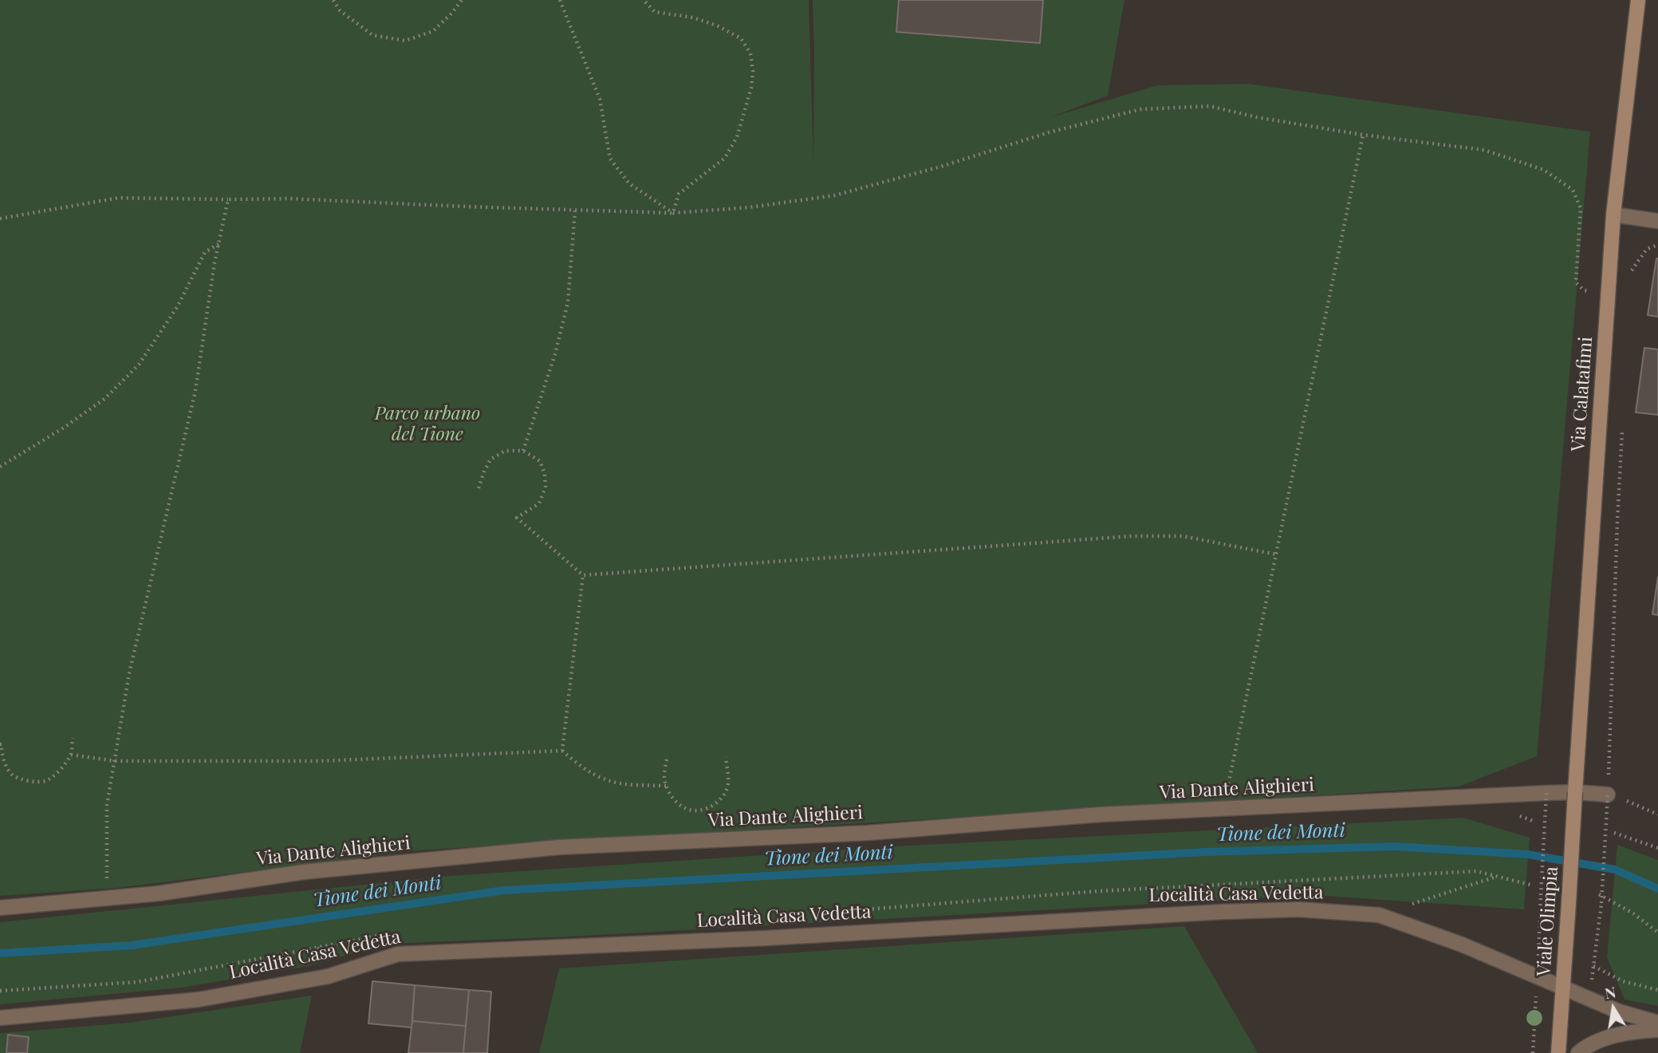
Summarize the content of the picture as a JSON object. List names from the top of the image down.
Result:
{
  "streets": {
    "main road": ["Via Calatafimi", "Viale Olimpia"],
    "street": ["Via Dante Alighieri", "Località Casa Vedetta"]
  },
  "crossings": [
    ["Via Calatafimi", "Via Dante Alighieri"],
    ["Via Calatafimi", "Viale Olimpia"],
    ["Via Dante Alighieri", "Viale Olimpia"],
    ["Località Casa Vedetta", "Viale Olimpia"]
  ],
  "water": ["Tione dei Monti"],
  "parks": ["Parco urbano del Tione"],
  "north": "top"
}
